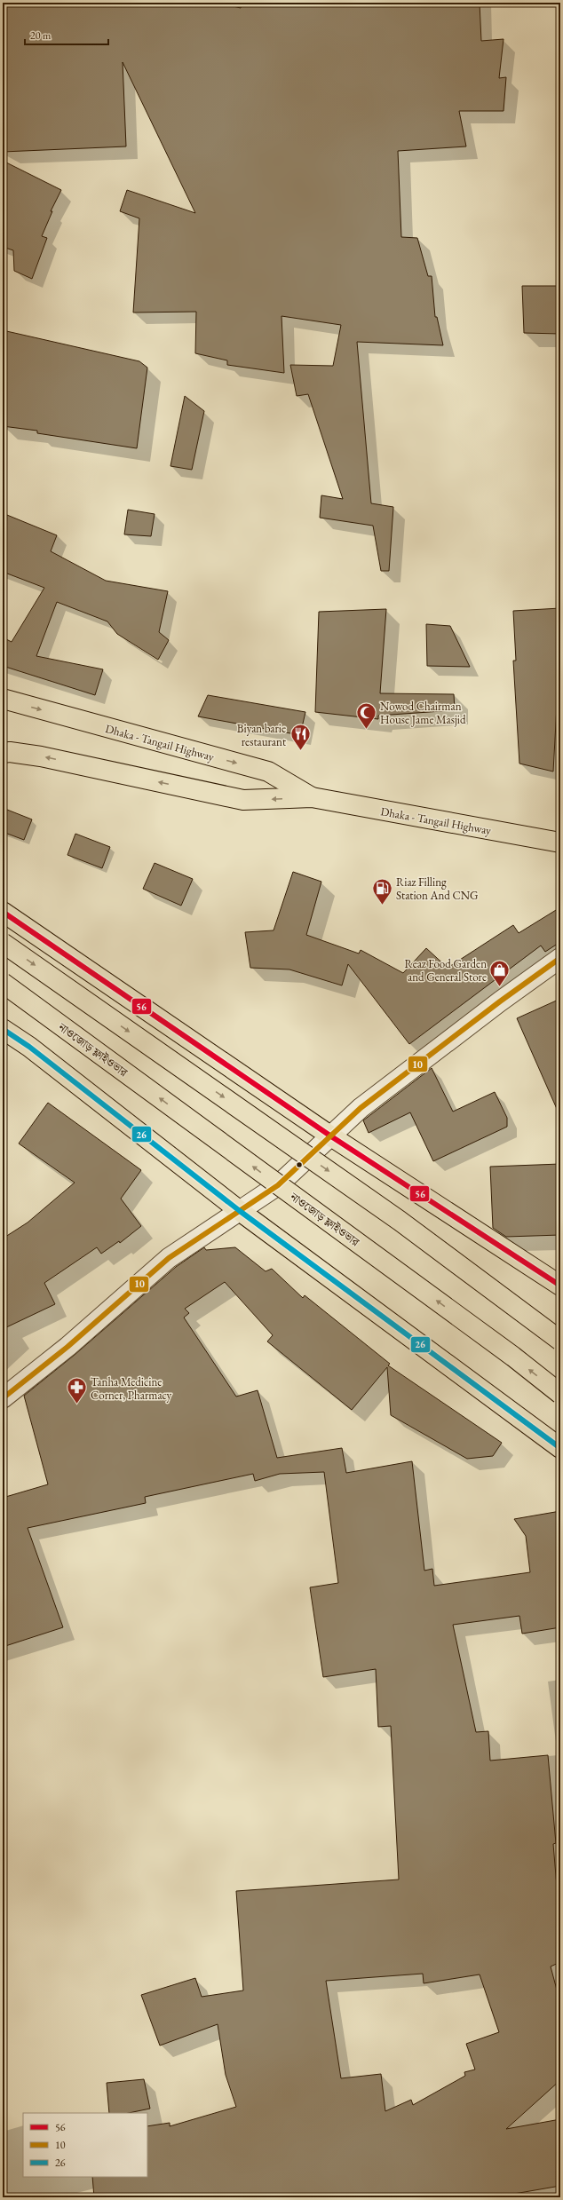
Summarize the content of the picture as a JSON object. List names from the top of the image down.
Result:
{
  "streets": {
    "highway": ["Dhaka - Tangail Highway", "নাওজোড় ফ্লাইওভার"]
  },
  "places": {
    "mosque": ["Nowod Chairman House Jame Masjid"],
    "restaurant": ["Biyan barie restaurant"],
    "fuel station": ["Riaz Filling Station And CNG"],
    "shop": ["Reaz Food Garden and General Store"],
    "pharmacy": ["Tanha Medicine Corner, Pharmacy"]
  },
  "lines": ["transit line 56", "transit line 10", "transit line 26"],
  "legend": ["56", "10", "26"],
  "scale_bar": "20 m"
}
